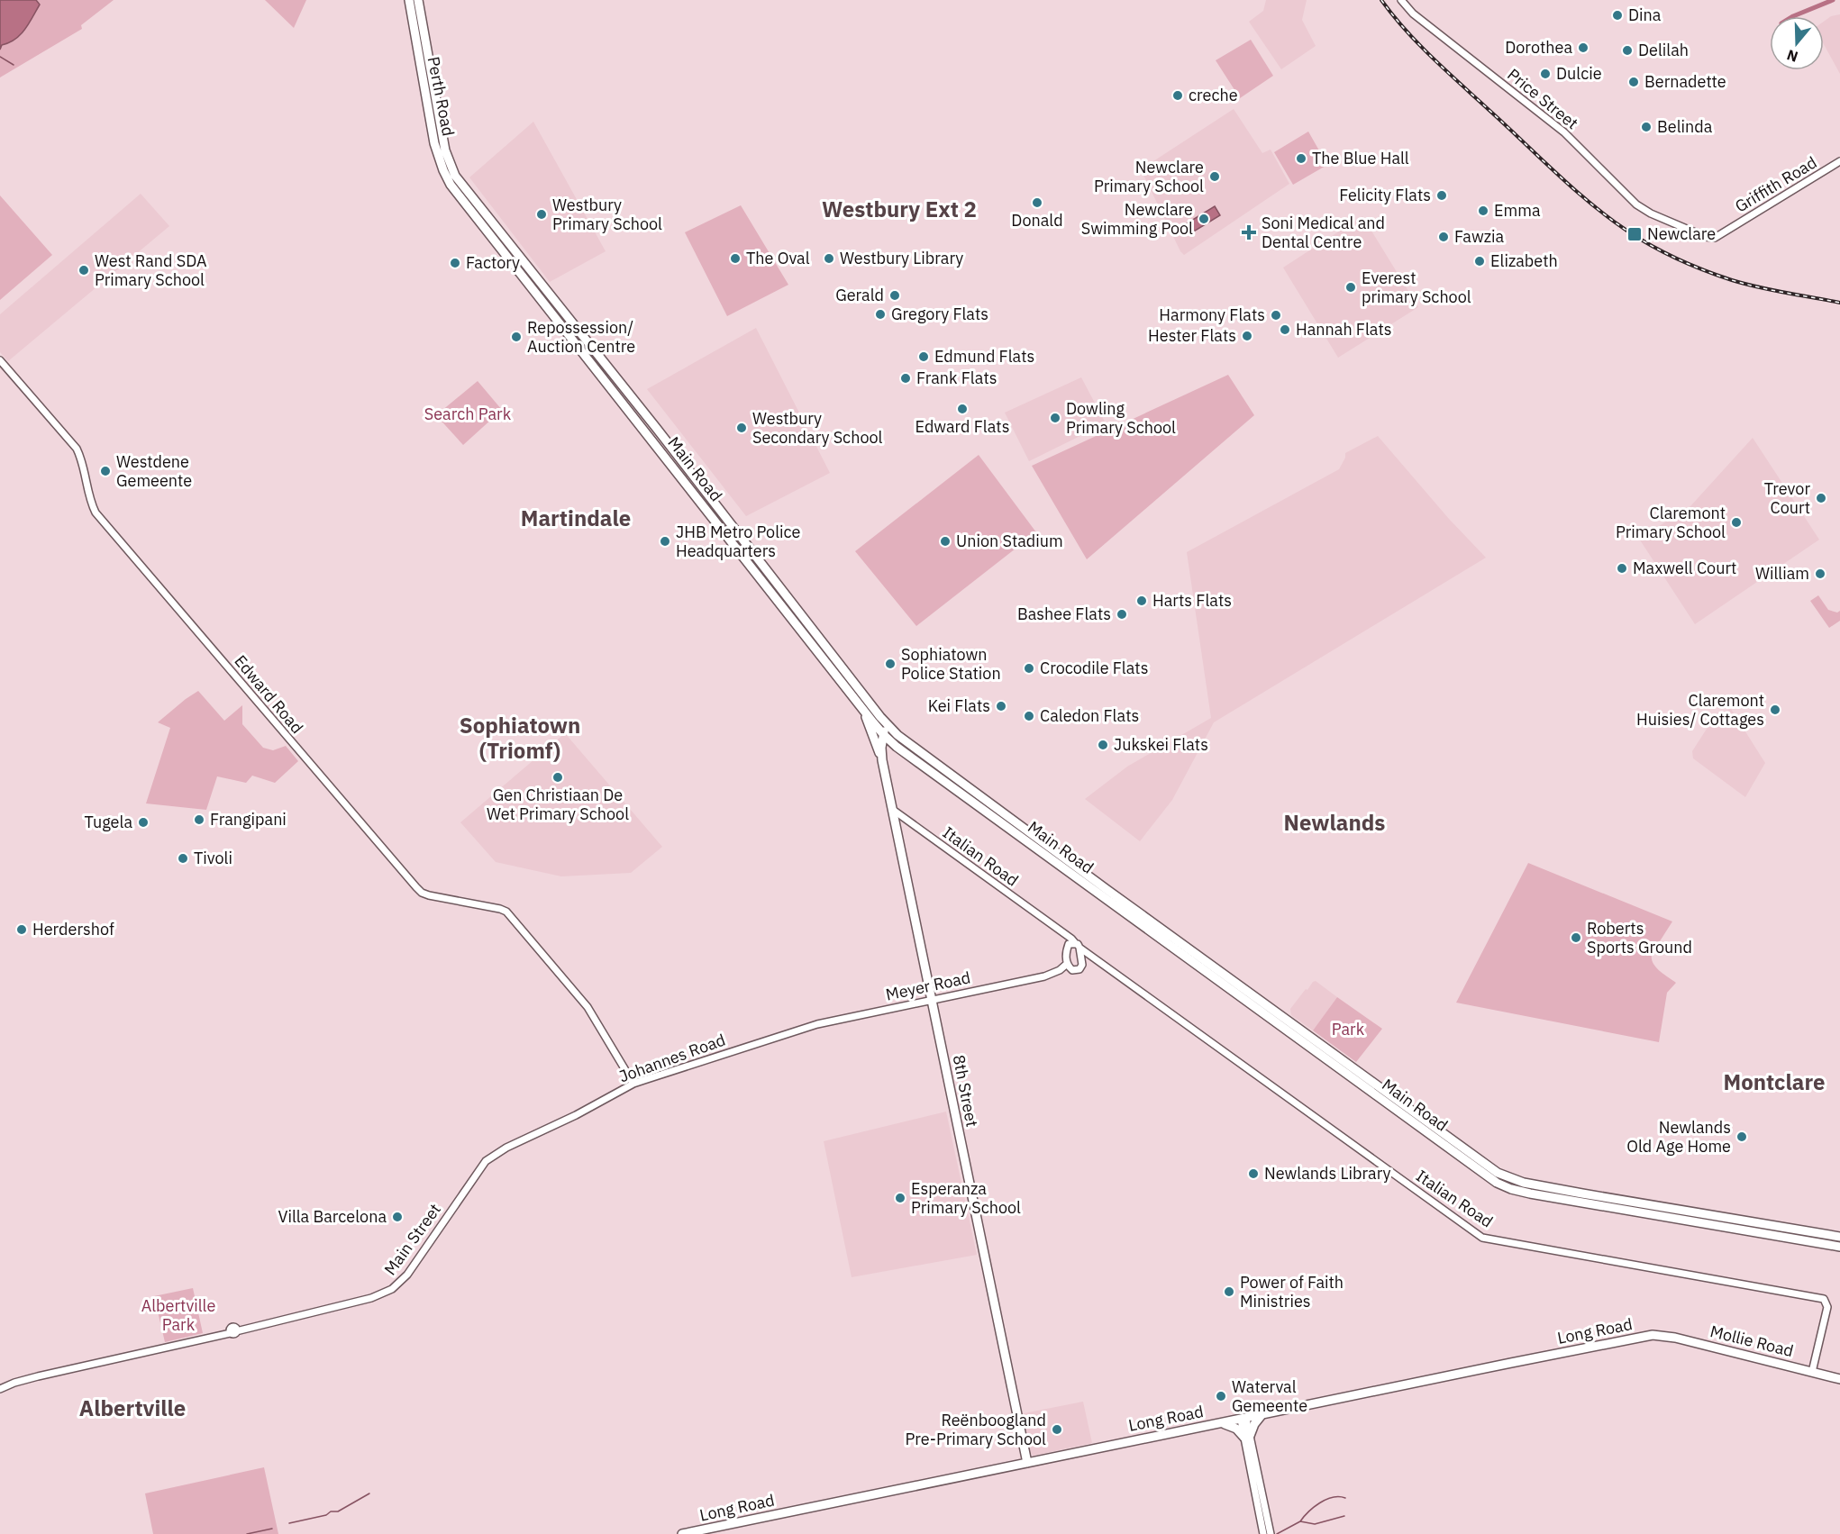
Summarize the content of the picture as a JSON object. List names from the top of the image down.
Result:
{
  "streets": {
    "main road": [
      "Perth Road",
      "Main Road",
      "8th Street",
      "Long Road",
      "Mollie Road"
    ],
    "street": [
      "Price Street",
      "Griffith Road",
      "Edward Road",
      "Italian Road",
      "Meyer Road",
      "Johannes Road",
      "Main Street"
    ]
  },
  "crossings": [
    ["Perth Road", "Main Road"],
    ["Price Street", "Griffith Road"],
    ["Main Road", "8th Street"],
    ["Edward Road", "Johannes Road"],
    ["Italian Road", "8th Street"],
    ["Italian Road", "Mollie Road"],
    ["Meyer Road", "Johannes Road"],
    ["Meyer Road", "8th Street"],
    ["Johannes Road", "Main Street"],
    ["8th Street", "Long Road"],
    ["Long Road", "Mollie Road"]
  ],
  "districts": [
    "Westbury Ext 2",
    "Martindale",
    "Sophiatown (Triomf)",
    "Newlands",
    "Montclare",
    "Albertville"
  ],
  "parks": ["Search Park", "Park", "Albertville Park"],
  "places": {
    "other": [
      "Dina",
      "Dorothea",
      "Delilah",
      "Dulcie",
      "Bernadette",
      "creche",
      "Belinda",
      "The Blue Hall",
      "Newclare Primary School",
      "Felicity Flats",
      "Donald",
      "Emma",
      "Westbury Primary School",
      "Newclare Swimming Pool",
      "Fawzia",
      "The Oval",
      "Westbury Library",
      "Elizabeth",
      "Factory",
      "West Rand SDA Primary School",
      "Everest primary School",
      "Gerald",
      "Gregory Flats",
      "Harmony Flats",
      "Hannah Flats",
      "Hester Flats",
      "Repossession/ Auction Centre",
      "Edmund Flats",
      "Frank Flats",
      "Edward Flats",
      "Dowling Primary School",
      "Westbury Secondary School",
      "Westdene Gemeente",
      "Trevor Court",
      "Claremont Primary School",
      "JHB Metro Police Headquarters",
      "Union Stadium",
      "Maxwell Court",
      "William",
      "Harts Flats",
      "Bashee Flats",
      "Sophiatown Police Station",
      "Crocodile Flats",
      "Kei Flats",
      "Claremont Huisies/ Cottages",
      "Caledon Flats",
      "Jukskei Flats",
      "Gen Christiaan De Wet Primary School",
      "Frangipani",
      "Tugela",
      "Tivoli",
      "Herdershof",
      "Roberts Sports Ground",
      "Newlands Old Age Home",
      "Newlands Library",
      "Esperanza Primary School",
      "Villa Barcelona",
      "Power of Faith Ministries",
      "Waterval Gemeente",
      "Reënboogland Pre-Primary School"
    ],
    "health": ["Soni Medical and Dental Centre"],
    "transit": ["Newclare"]
  },
  "north": "bottom"
}
